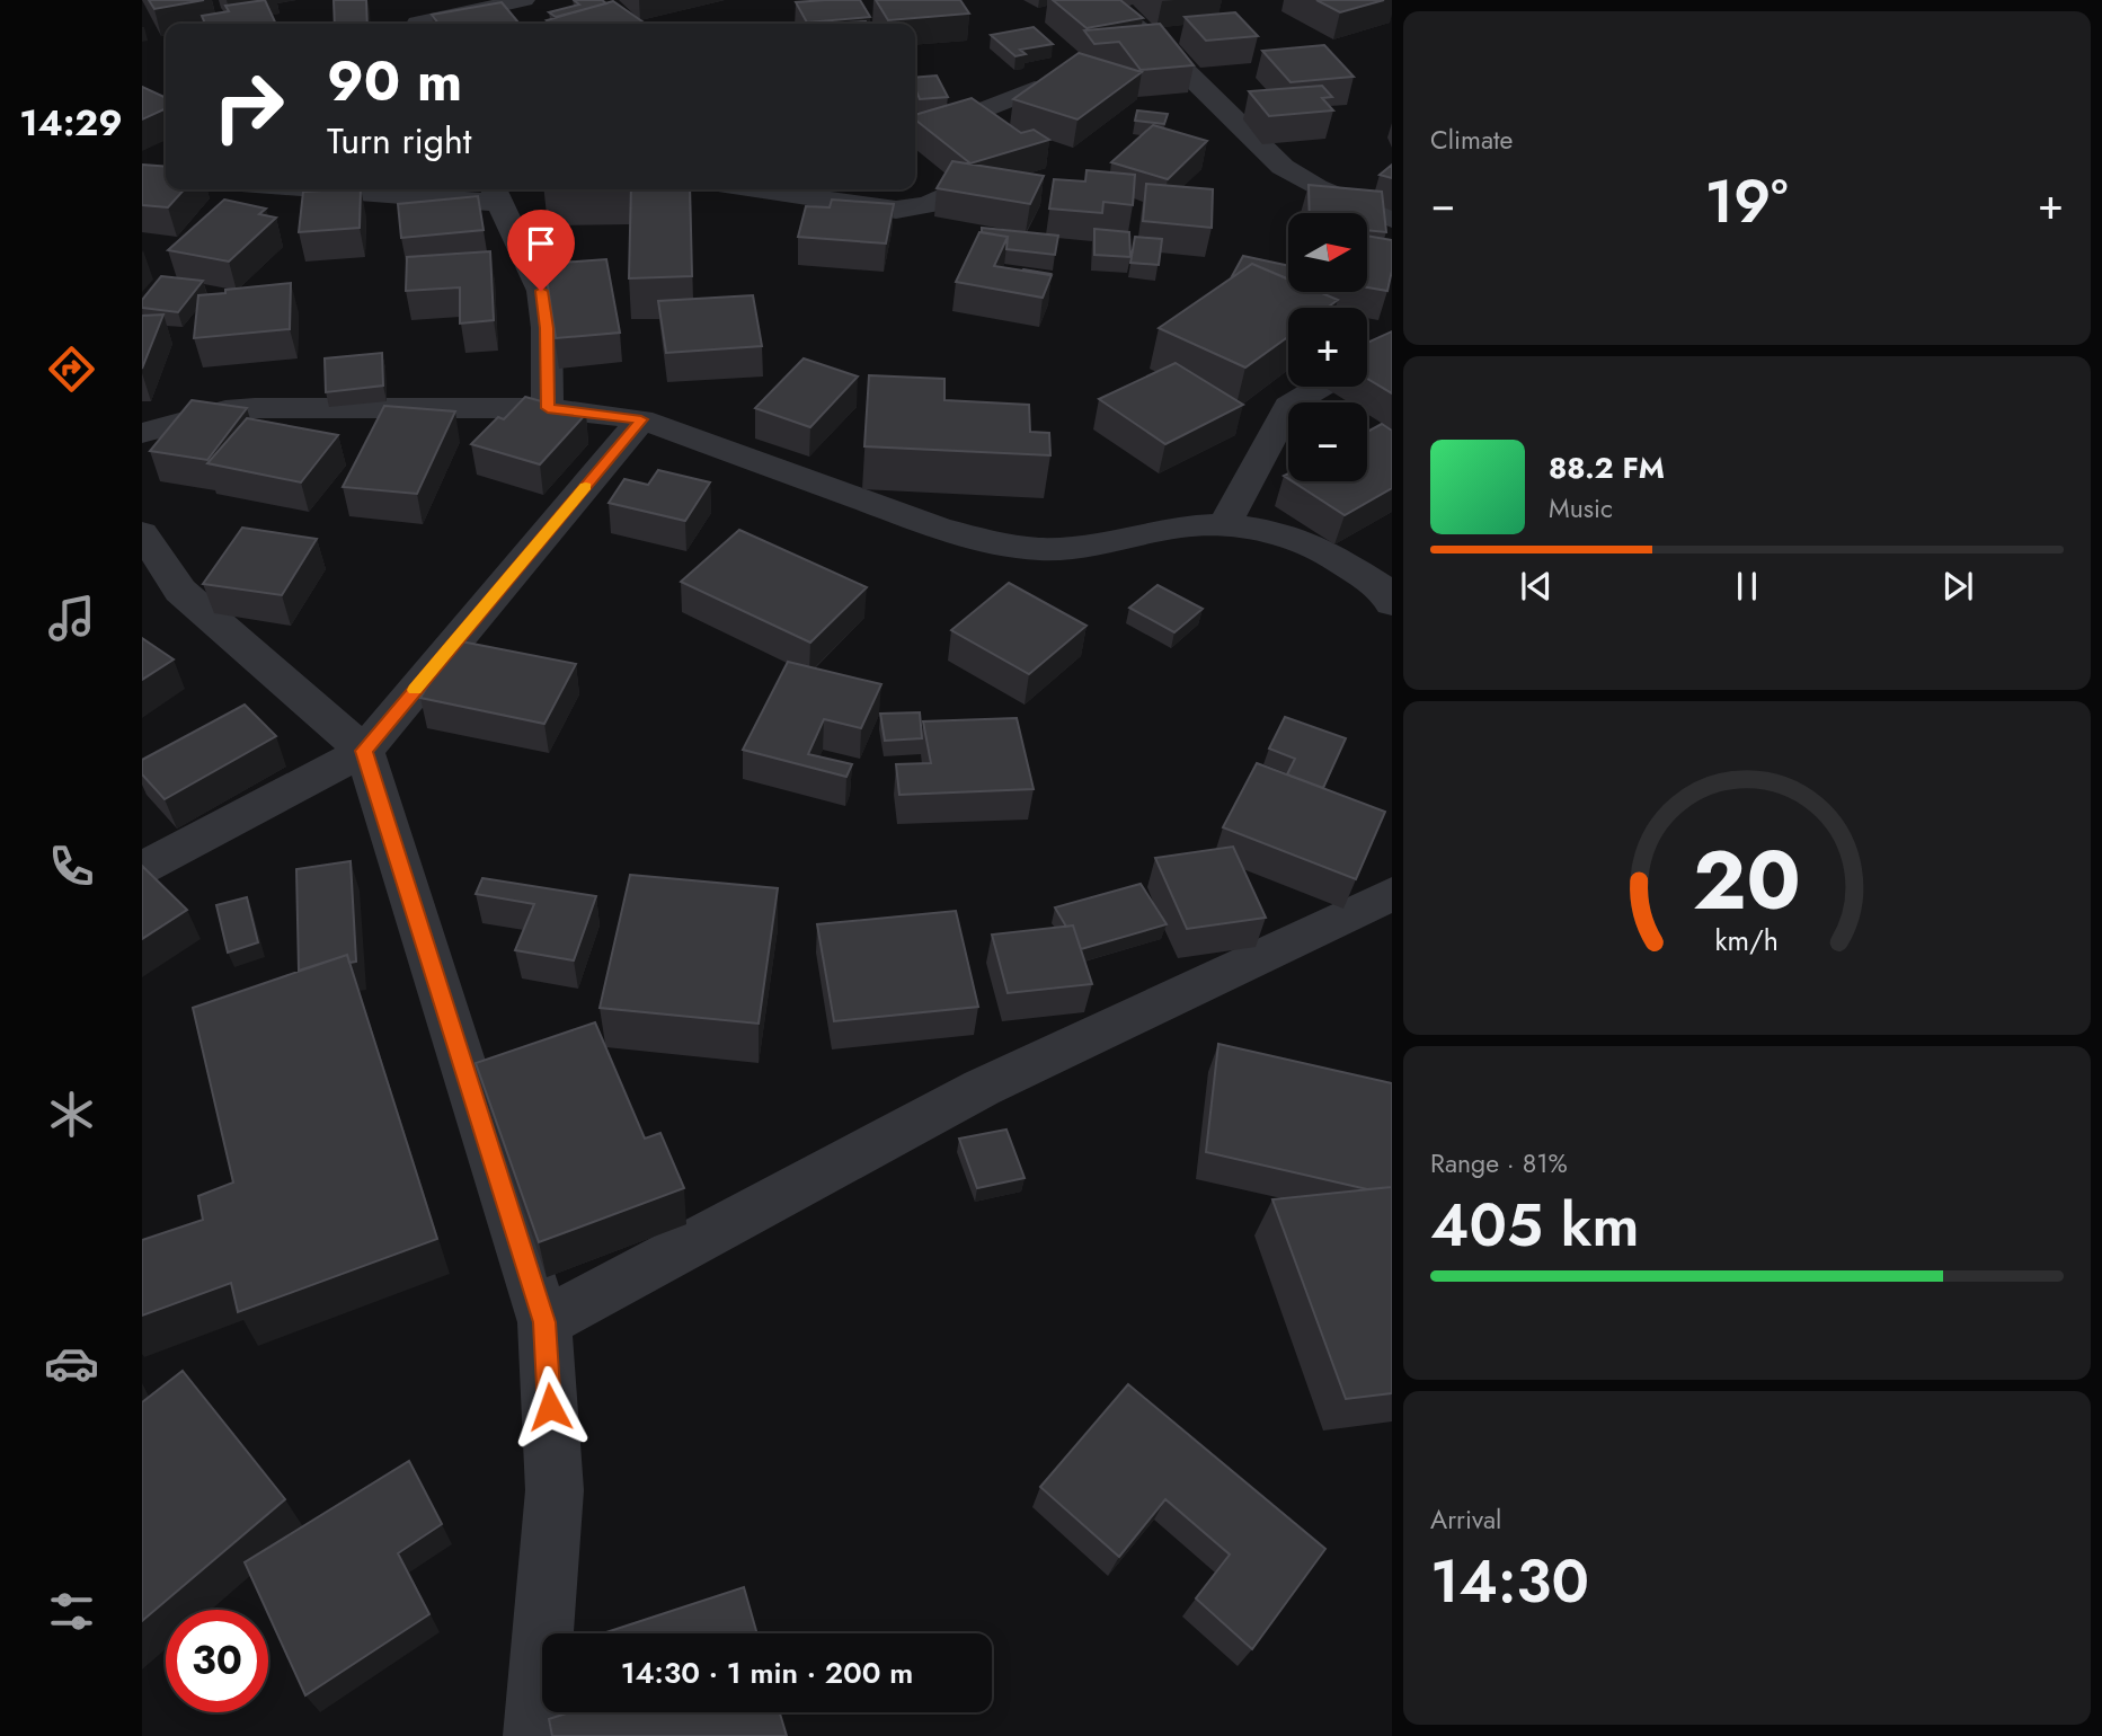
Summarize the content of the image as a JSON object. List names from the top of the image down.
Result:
{
  "north": "right",
  "page": {
    "tabs": "14:29",
    "tile": [
      "Climate",
      ["Range · 81%", "405 km"],
      ["Arrival", "14:30"]
    ],
    "turn": ["90 m", "Turn right"],
    "heat": ["−", "19°", "+"],
    "map_buttons": ["+", "−"],
    "song": ["88.2 FM", "Music"],
    "limit": "30",
    "trip": "14:30 · 1 min · 200 m",
    "gauge": ["20", "km/h"]
  }
}
